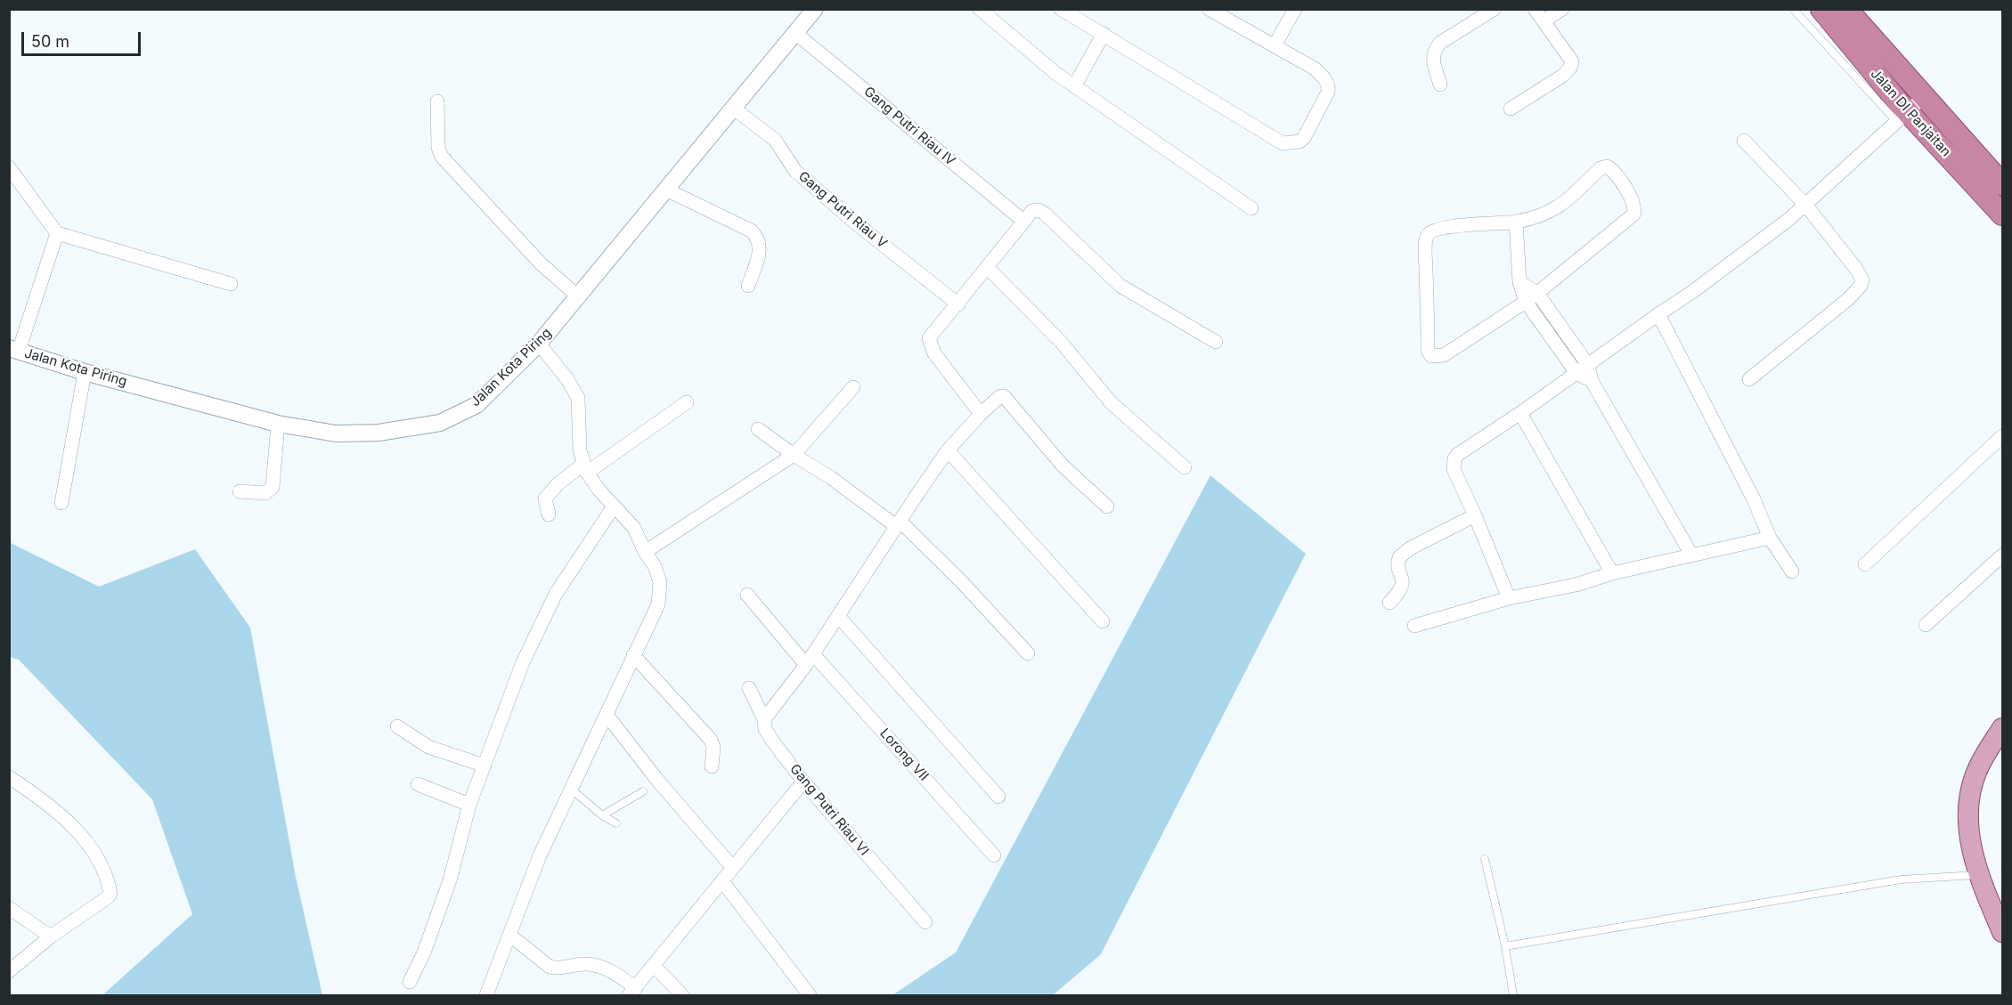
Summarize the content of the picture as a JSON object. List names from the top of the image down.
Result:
{
  "streets": {
    "highway": ["Jalan DI Panjaitan"],
    "street": [
      "Gang Putri Riau IV",
      "Gang Putri Riau V",
      "Jalan Kota Piring",
      "Lorong VII",
      "Gang Putri Riau VI"
    ]
  },
  "crossings": [
    ["Gang Putri Riau IV", "Jalan Kota Piring"],
    ["Gang Putri Riau V", "Jalan Kota Piring"]
  ],
  "scale_bar": "50 m"
}
